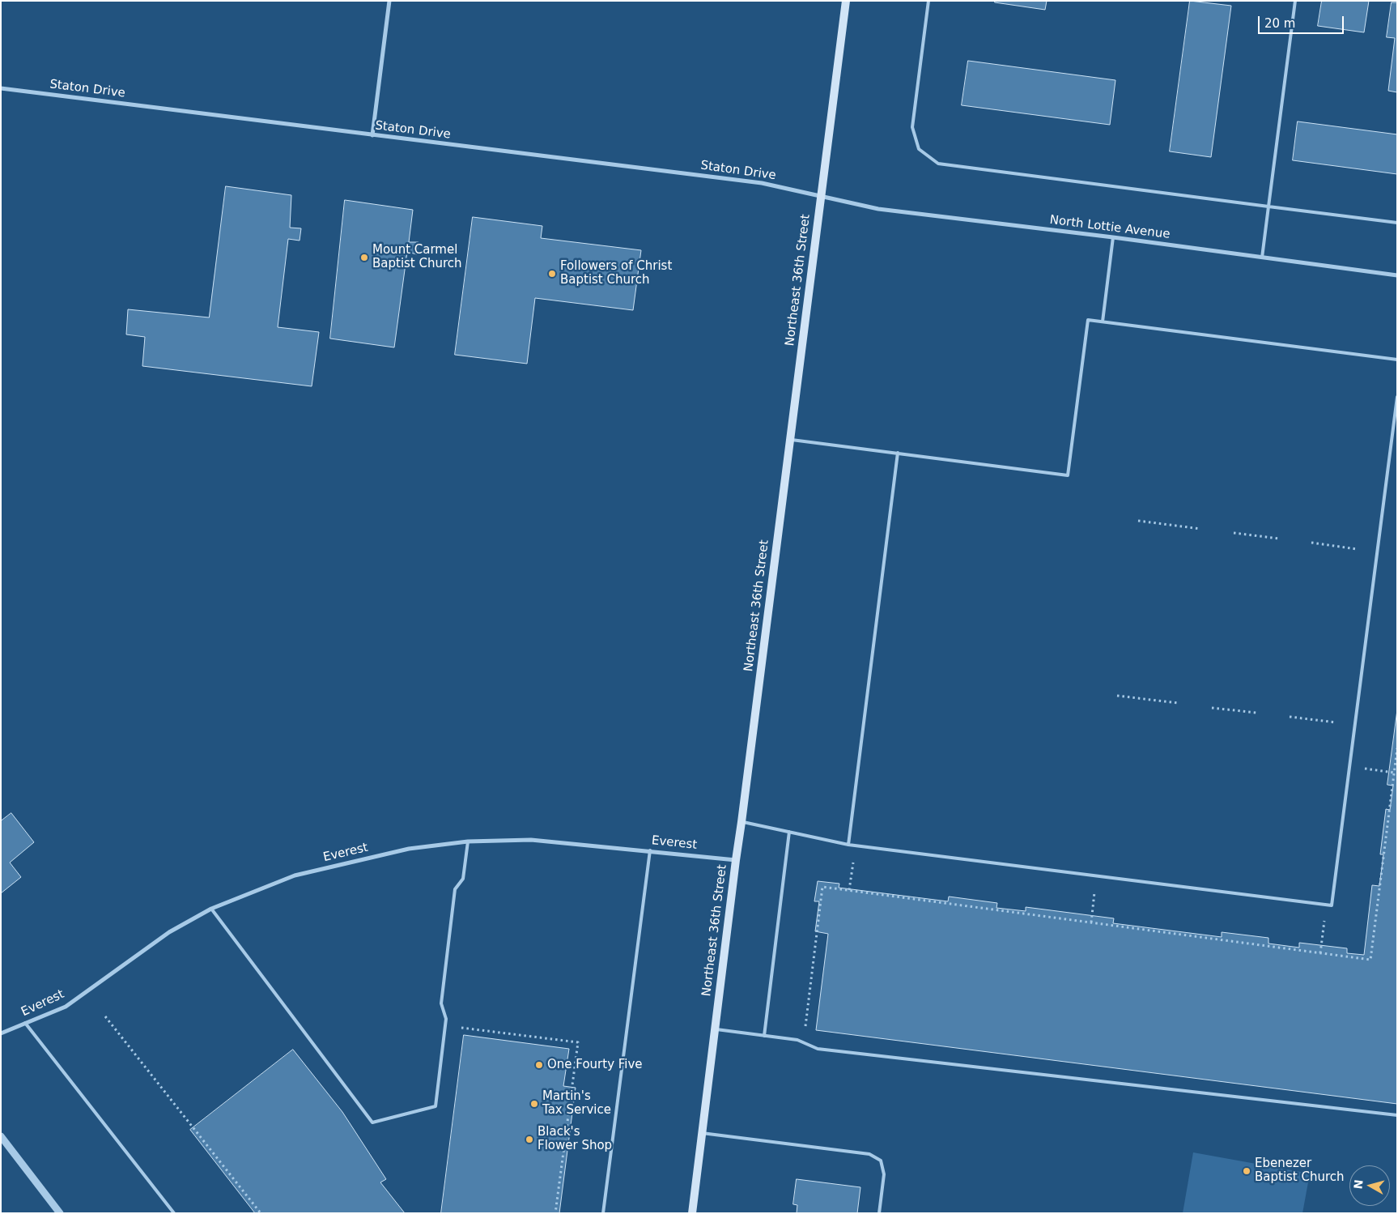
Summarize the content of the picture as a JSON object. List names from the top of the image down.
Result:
{
  "streets": {
    "main road": ["Northeast 36th Street"],
    "street": ["Staton Drive", "North Lottie Avenue", "Everest"]
  },
  "crossings": [
    ["Staton Drive", "North Lottie Avenue"],
    ["Staton Drive", "Northeast 36th Street"],
    ["North Lottie Avenue", "Northeast 36th Street"],
    ["Northeast 36th Street", "Everest"]
  ],
  "places": [
    "Mount Carmel Baptist Church",
    "Followers of Christ Baptist Church",
    "One Fourty Five",
    "Martin's Tax Service",
    "Black's Flower Shop",
    "Ebenezer Baptist Church"
  ],
  "scale_bar": "20 m",
  "north": "left"
}
